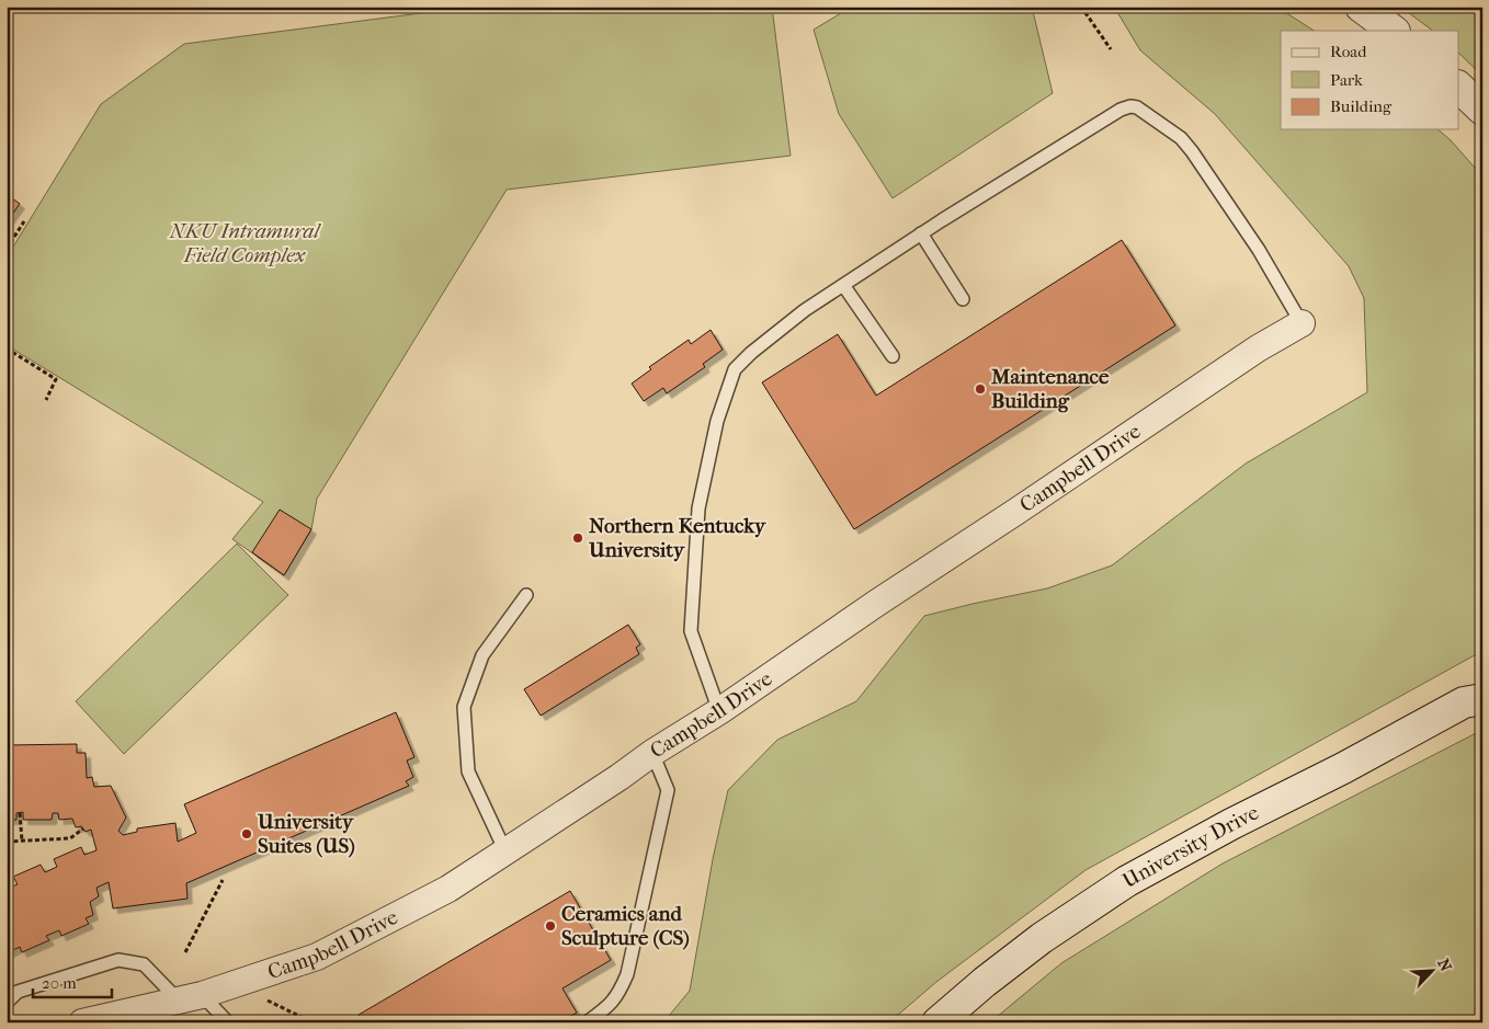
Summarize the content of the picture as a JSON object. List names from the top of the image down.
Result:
{
  "streets": {
    "main road": ["University Drive"],
    "street": ["Campbell Drive"]
  },
  "parks": ["NKU Intramural Field Complex"],
  "places": [
    "Maintenance Building",
    "Northern Kentucky University",
    "University Suites (US)",
    "Ceramics and Sculpture (CS)"
  ],
  "legend": ["Road", "Park", "Building"],
  "scale_bar": "20 m",
  "north": "top right"
}
